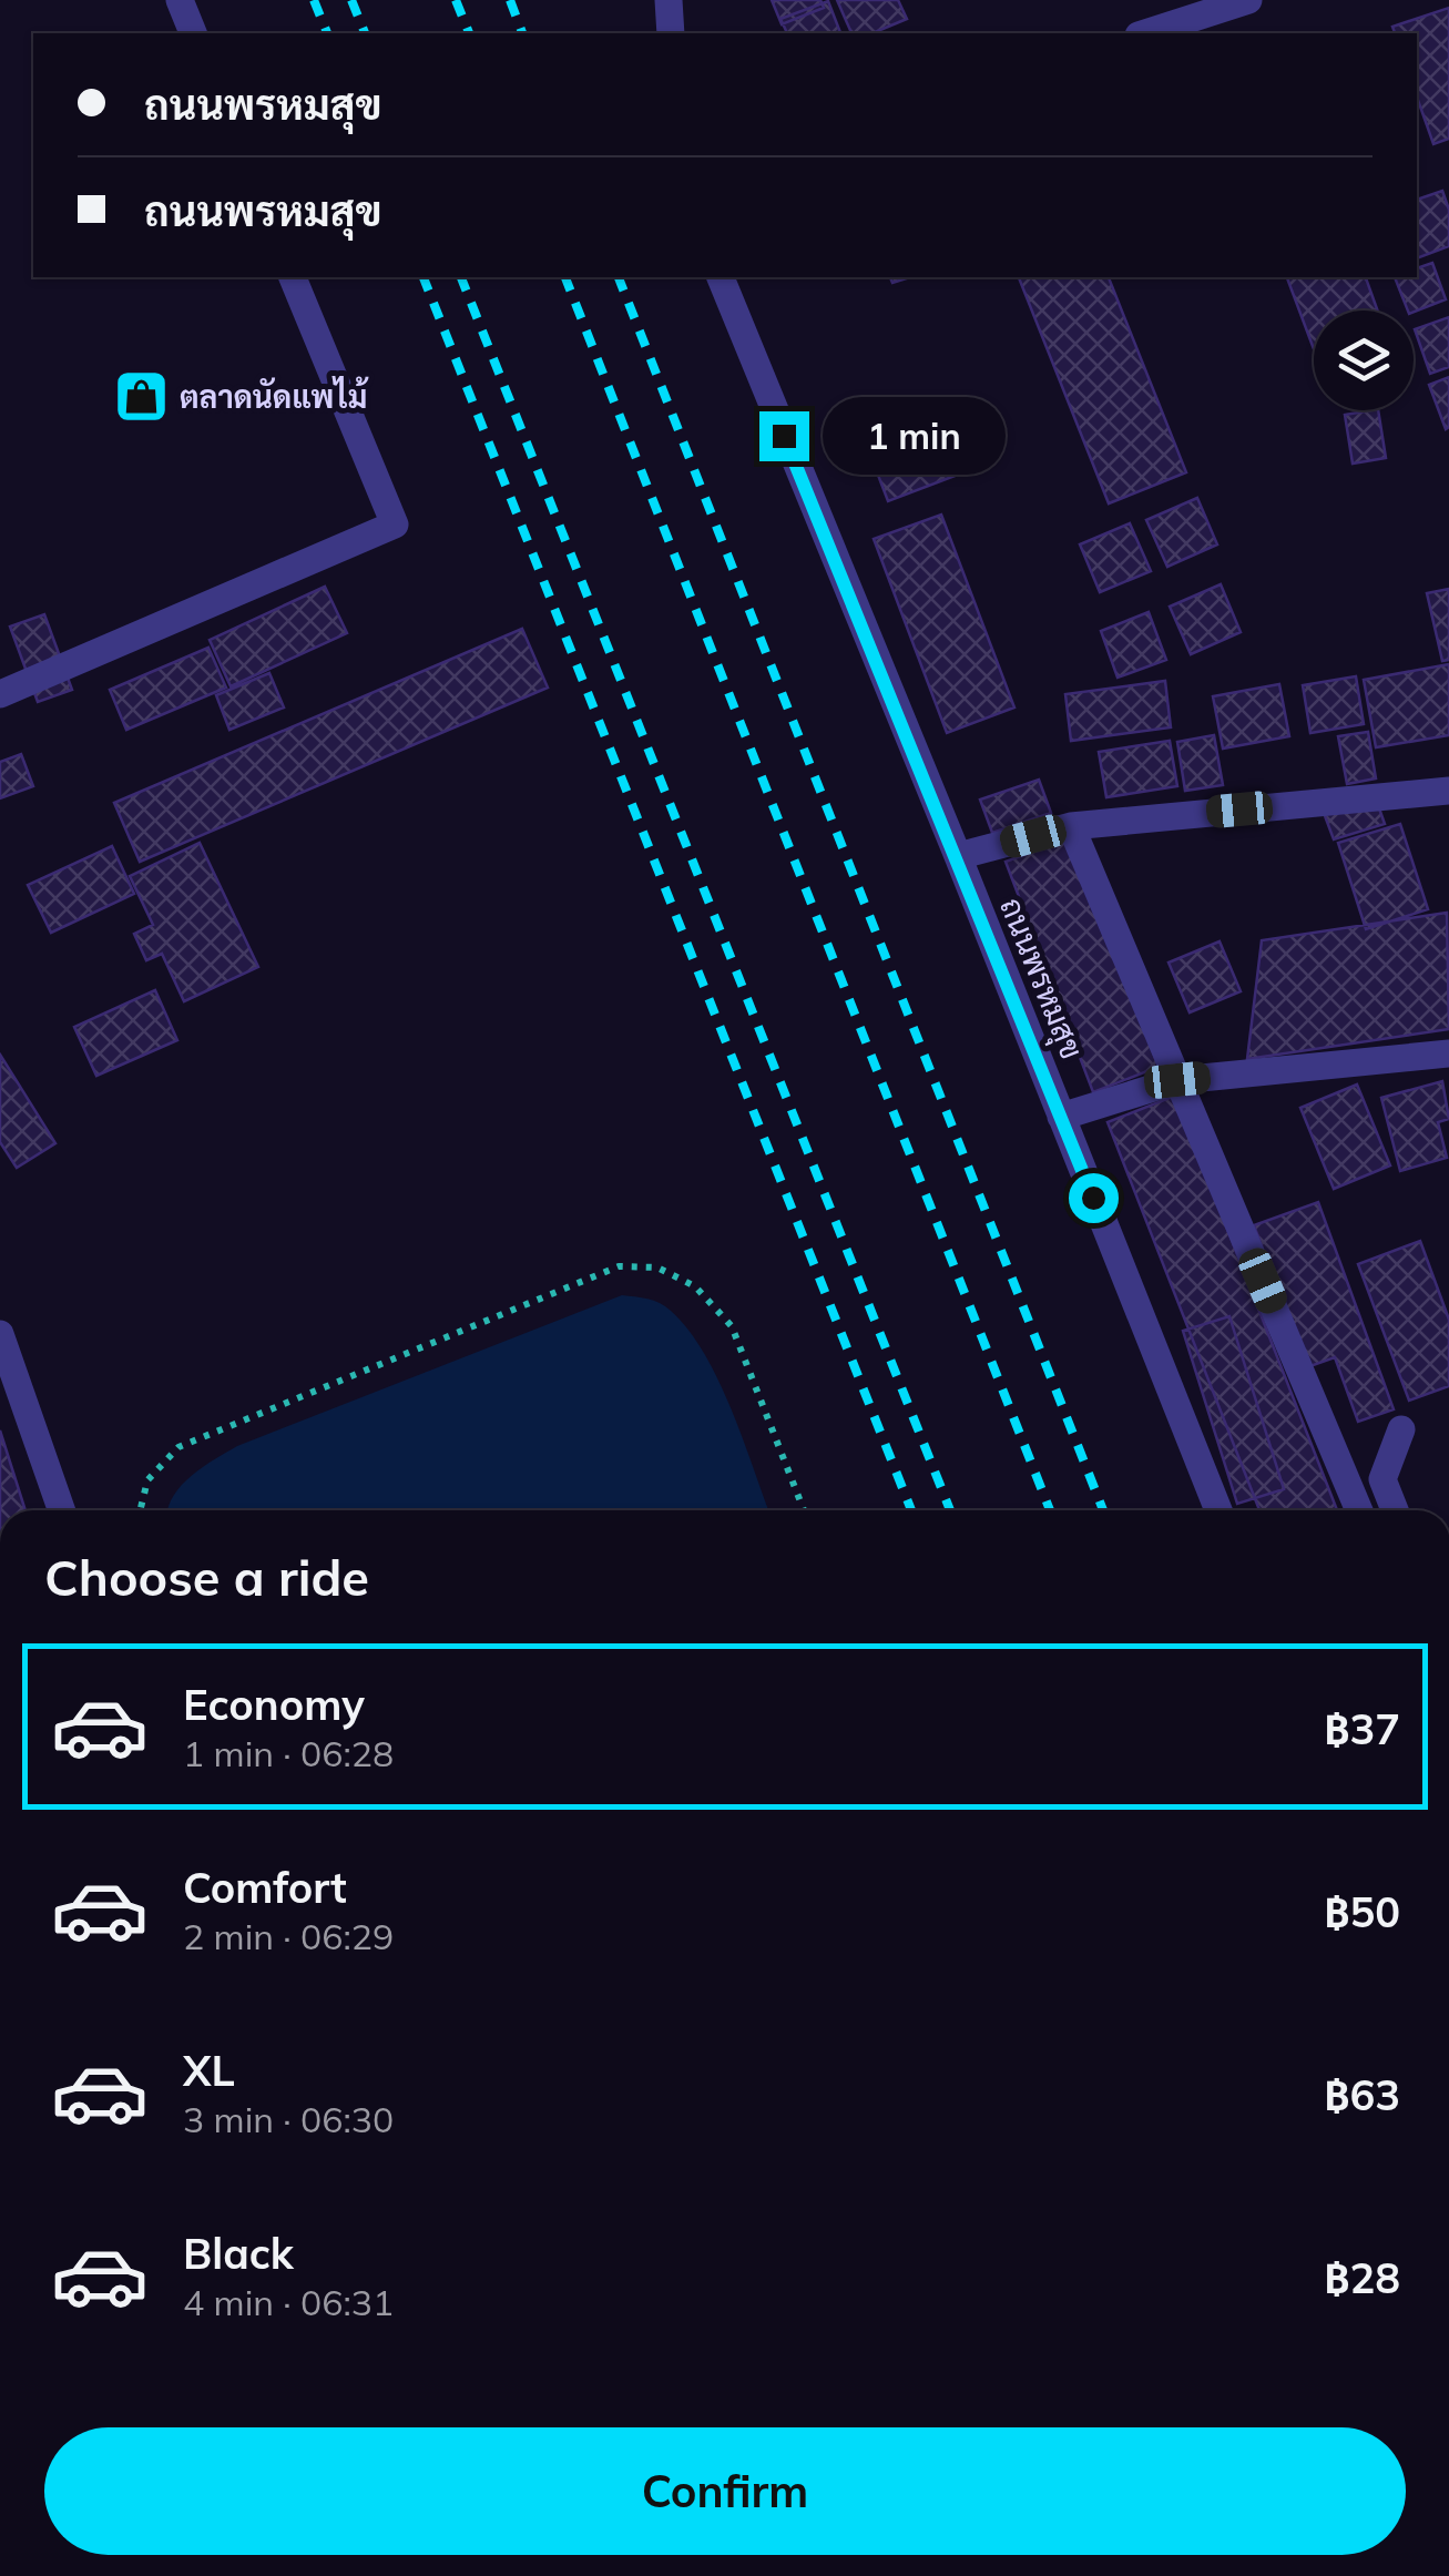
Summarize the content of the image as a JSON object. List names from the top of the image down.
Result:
{
  "streets": {
    "street": ["ถนนพรหมสุข"]
  },
  "places": {
    "shop": ["ตลาดนัดแพไม้"]
  },
  "page": {
    "banner": ["ถนนพรหมสุข", "ถนนพรหมสุข"],
    "bubble": "1 min",
    "heading": "Choose a ride",
    "list": [
      {
        "name": "Economy",
        "note": "1 min · 06:28",
        "value": "฿37"
      },
      {
        "name": "Comfort",
        "note": "2 min · 06:29",
        "value": "฿50"
      },
      {
        "name": "XL",
        "note": "3 min · 06:30",
        "value": "฿63"
      },
      {
        "name": "Black",
        "note": "4 min · 06:31",
        "value": "฿28"
      }
    ],
    "buttons": "Confirm"
  }
}
